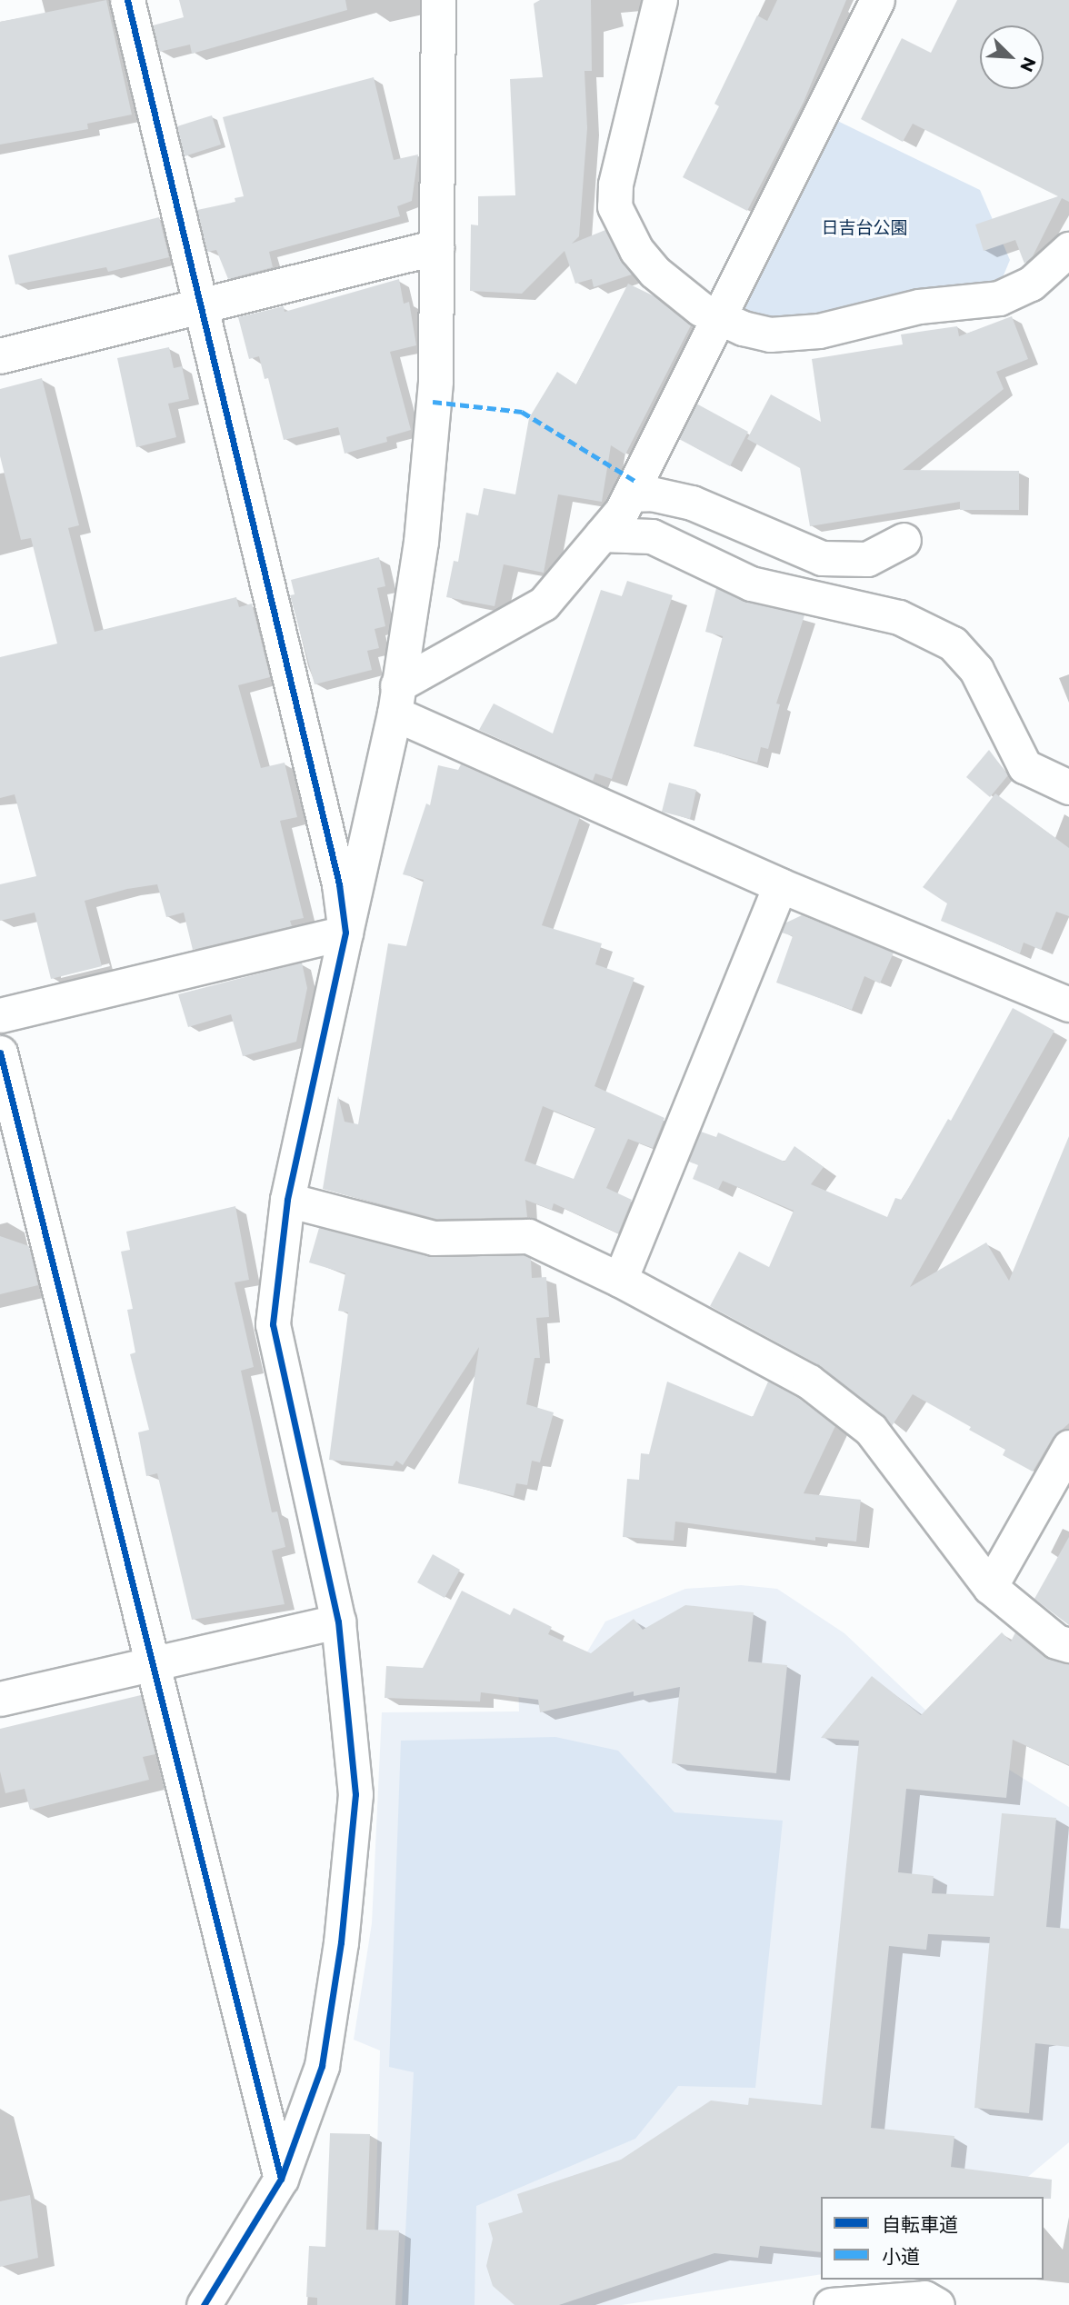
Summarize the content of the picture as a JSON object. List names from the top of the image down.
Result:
{
  "parks": ["日吉台公園"],
  "legend": ["自転車道", "小道"],
  "north": "bottom right"
}
